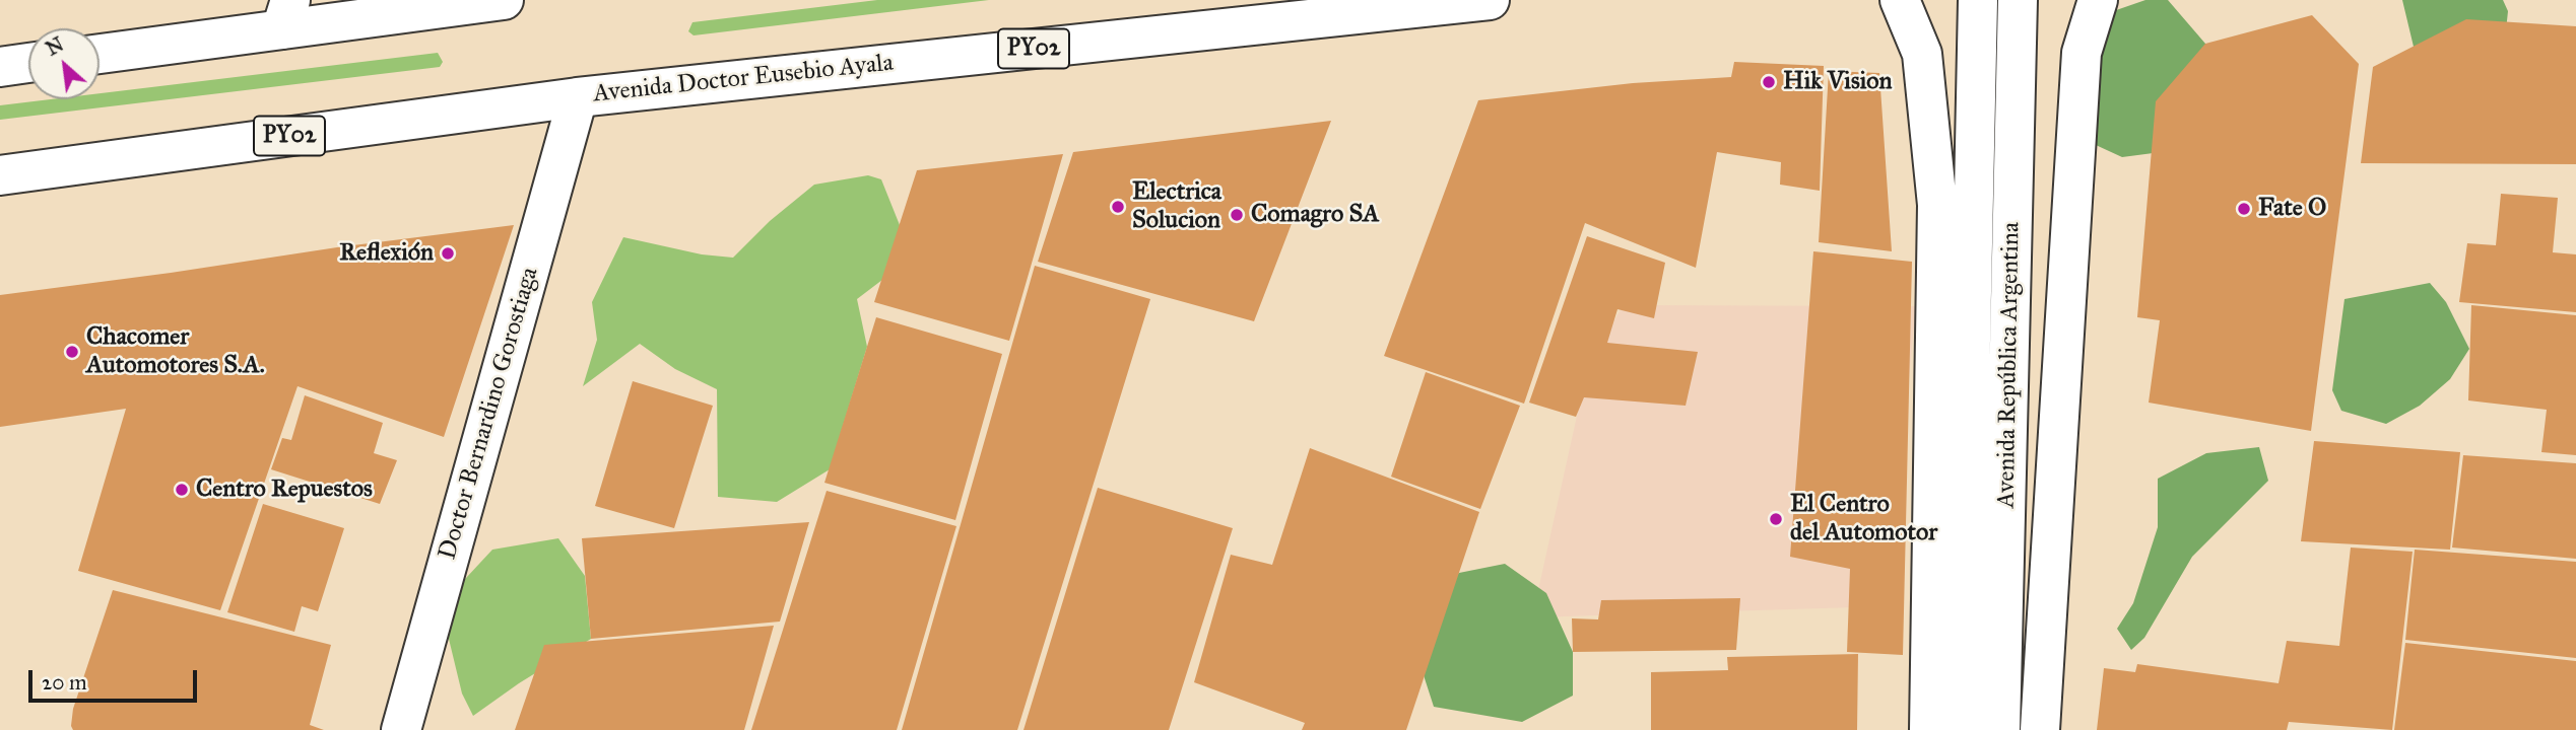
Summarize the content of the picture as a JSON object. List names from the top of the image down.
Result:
{
  "streets": {
    "main road": [
      "PY02",
      "Avenida Doctor Eusebio Ayala",
      "Avenida República Argentina",
      "Doctor Bernardino Gorostiaga"
    ]
  },
  "crossings": [
    ["Avenida Doctor Eusebio Ayala", "Doctor Bernardino Gorostiaga"]
  ],
  "places": [
    "Hik Vision",
    "Electrica Solucion",
    "Fate O",
    "Comagro SA",
    "Reflexión",
    "Chacomer Automotores S.A.",
    "Centro Repuestos",
    "El Centro del Automotor"
  ],
  "scale_bar": "20 m",
  "north": "top left"
}
